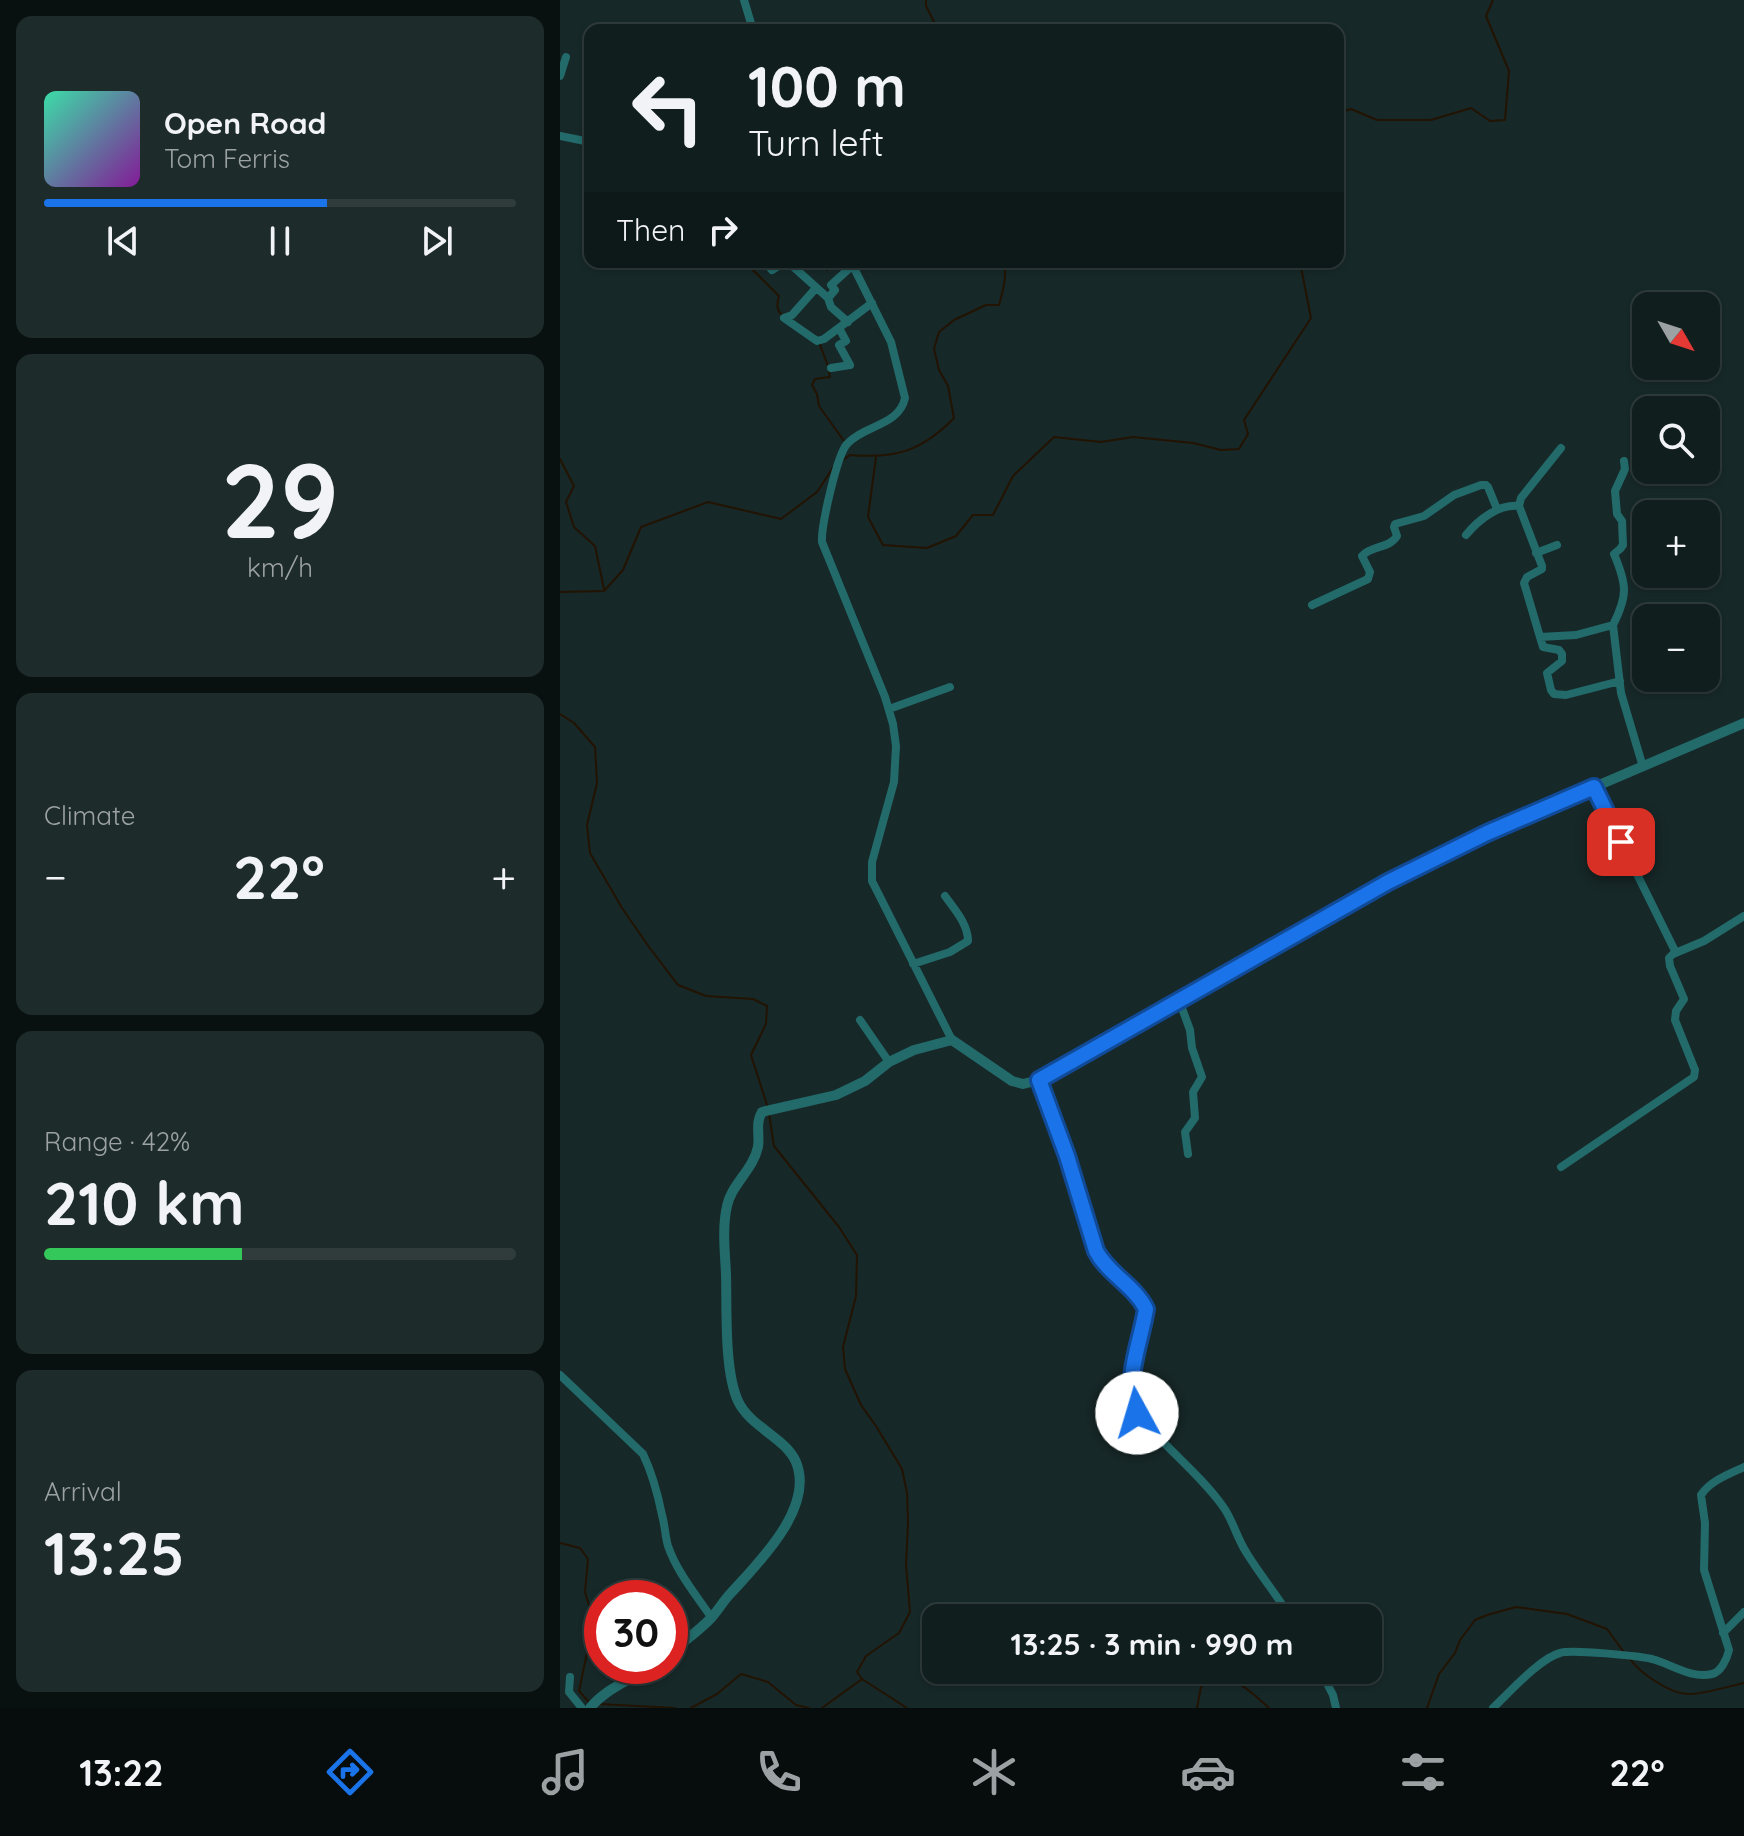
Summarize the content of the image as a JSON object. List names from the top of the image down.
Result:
{
  "north": "bottom right",
  "page": {
    "turn": ["100 m", "Turn left"],
    "song": ["Open Road", "Tom Ferris"],
    "then": "Then",
    "map_buttons": ["+", "−"],
    "tile": [
      ["29", "km/h"],
      "Climate",
      ["Range · 42%", "210 km"],
      ["Arrival", "13:25"]
    ],
    "heat": ["−", "22°", "+"],
    "limit": "30",
    "trip": "13:25 · 3 min · 990 m",
    "tabs": ["13:22", "22°"]
  }
}
